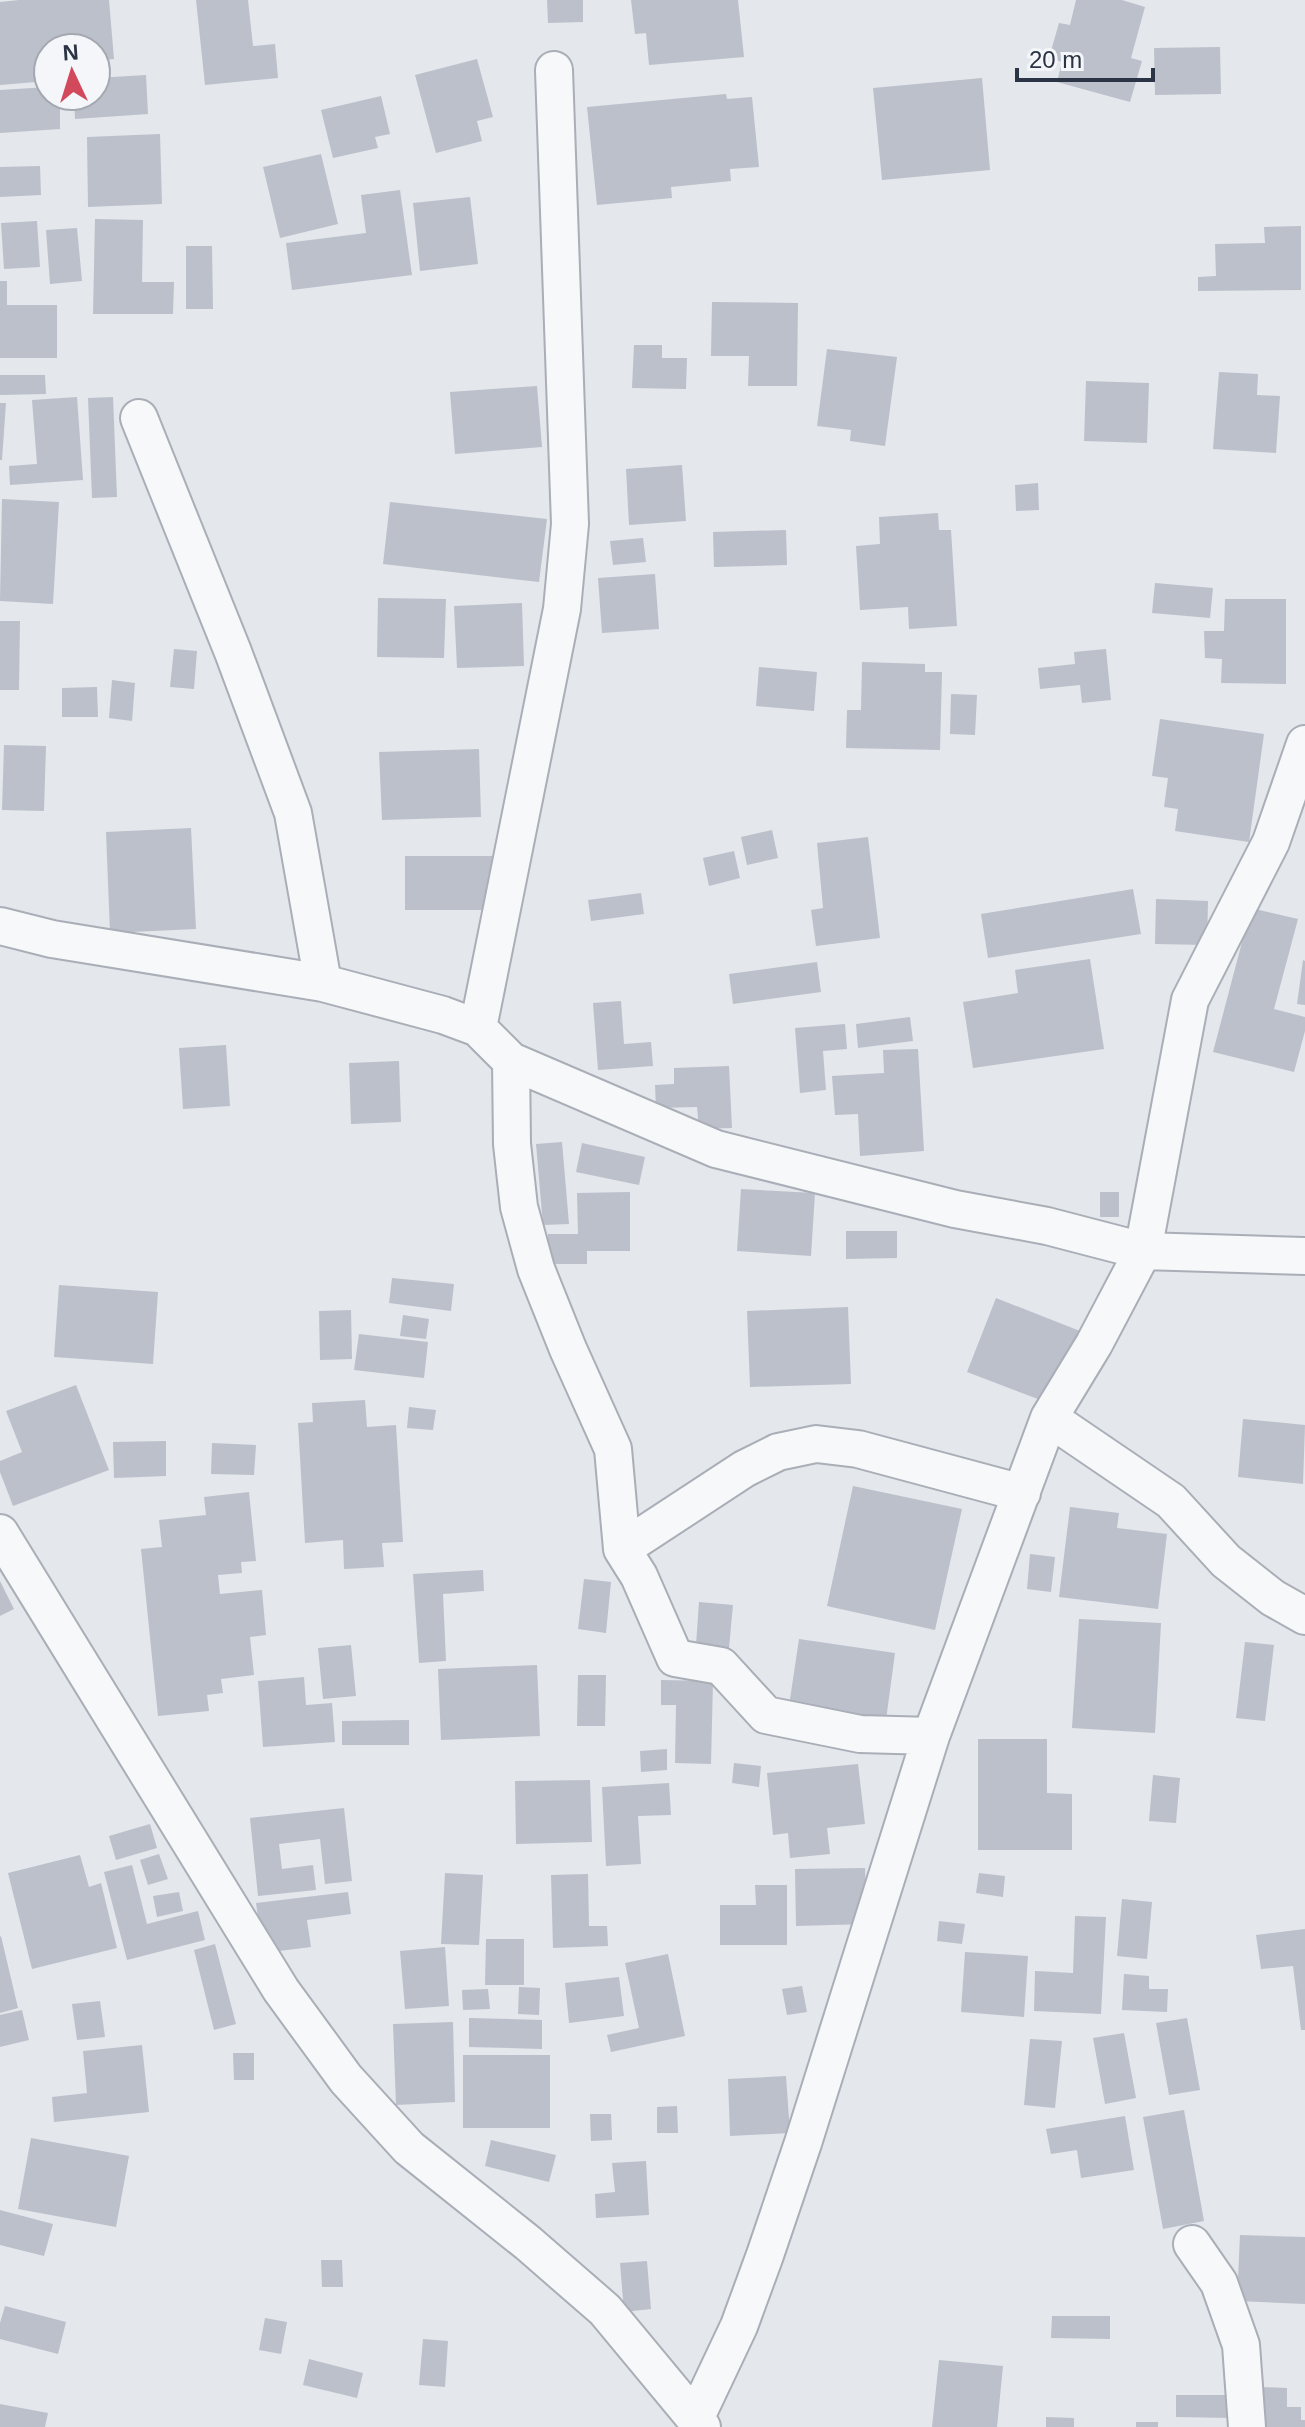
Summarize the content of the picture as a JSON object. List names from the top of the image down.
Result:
{
  "scale_bar": "20 m",
  "north": "top"
}
